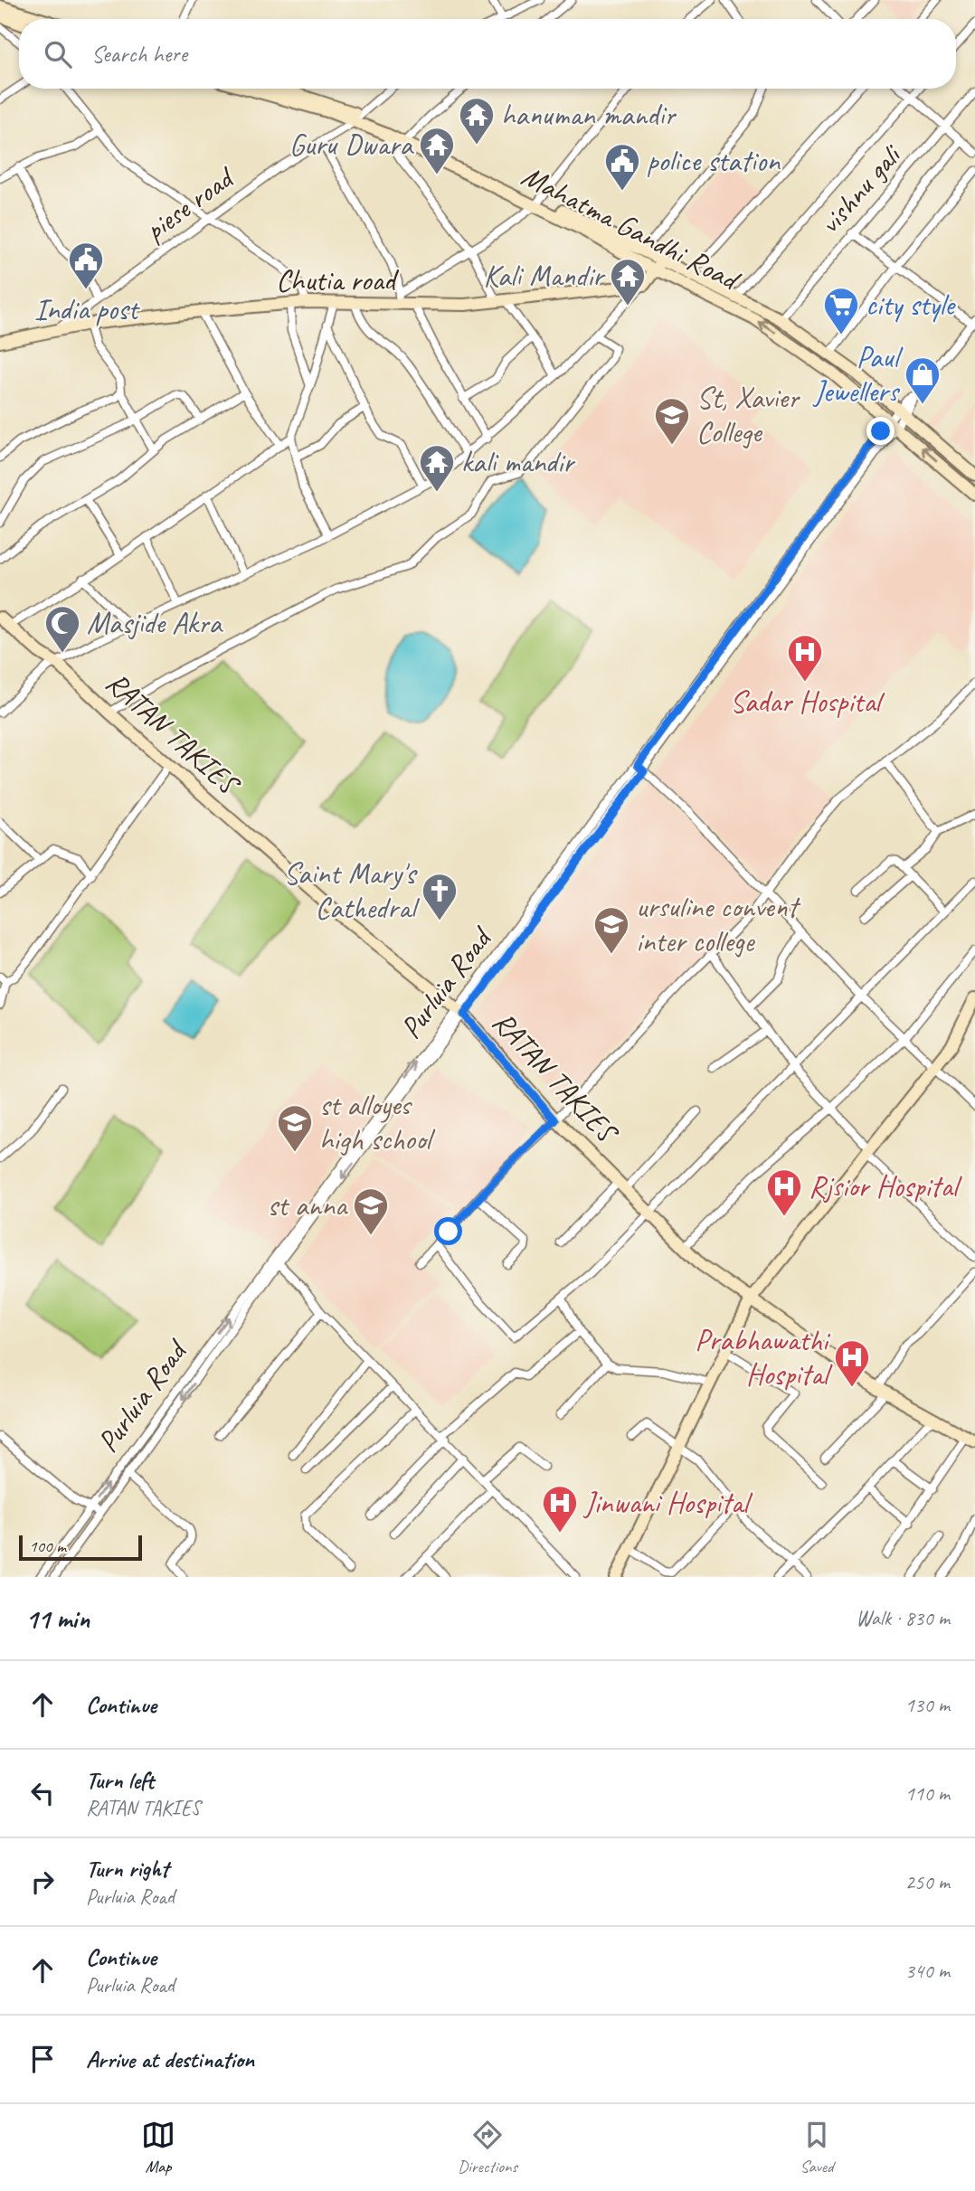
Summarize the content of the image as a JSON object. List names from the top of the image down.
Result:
{
  "streets": {
    "main road": ["Mahatma Gandhi Road", "Chutia road", "RATAN TAKIES"],
    "street": ["vishnu gali", "piese road", "Purluia Road"]
  },
  "crossings": [
    ["vishnu gali", "Mahatma Gandhi Road"],
    ["piese road", "Mahatma Gandhi Road"],
    ["piese road", "Chutia road"],
    ["Mahatma Gandhi Road", "Purluia Road"],
    ["RATAN TAKIES", "Purluia Road"]
  ],
  "places": {
    "temple": [
      "hanuman mandir",
      "Guru Dwara",
      "Kali Mandir",
      "kali mandir"
    ],
    "public building": ["police station", "India post"],
    "supermarket": ["city style"],
    "shop": ["Paul Jewellers"],
    "school or university": [
      "St, Xavier College",
      "ursuline convent inter college",
      "st alloyes high school",
      "st anna"
    ],
    "mosque": ["Masjide Akra"],
    "hospital": [
      "Sadar Hospital",
      "Rjsior Hospital",
      "Prabhawathi Hospital",
      "Jinwani Hospital"
    ],
    "church": ["Saint Mary's Cathedral"]
  },
  "scale_bar": "100 m",
  "page": {
    "search": "Search here",
    "scale": "100 m",
    "heading": ["11 min", "Walk · 830 m"],
    "list": [
      ["Continue", "130 m"],
      ["Turn left", "RATAN TAKIES", "110 m"],
      ["Turn right", "Purluia Road", "250 m"],
      ["Continue", "Purluia Road", "340 m"],
      "Arrive at destination"
    ],
    "nav": ["Map", "Directions", "Saved"]
  }
}
